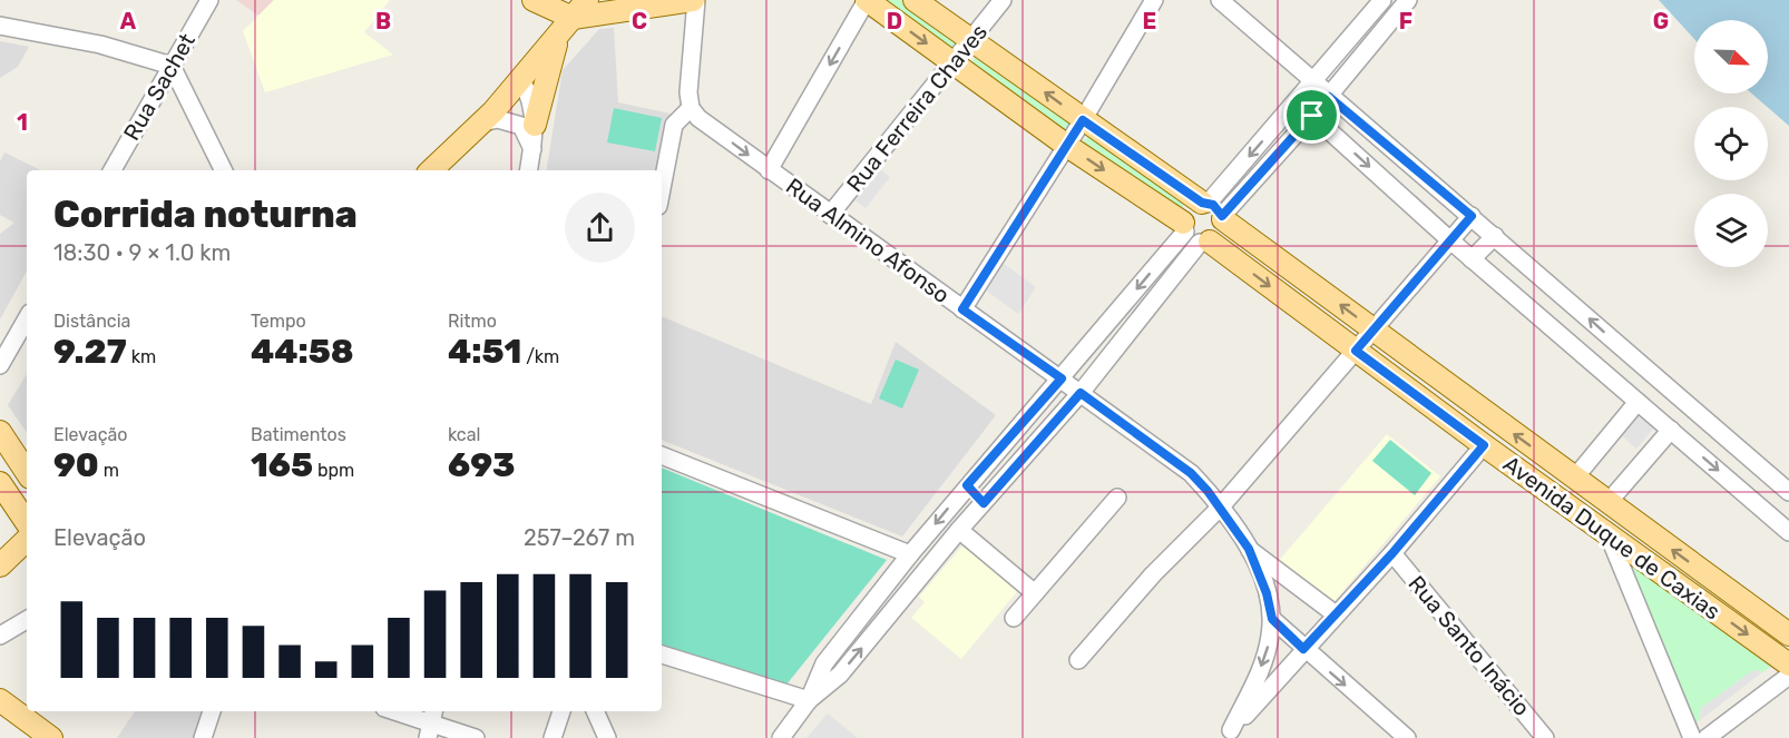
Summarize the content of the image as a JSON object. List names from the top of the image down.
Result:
{
  "streets": {
    "main road": ["Avenida Duque de Caxias"],
    "street": [
      "Rua Sachet",
      "Rua Ferreira Chaves",
      "Rua Almino Afonso",
      "Rua Santo Inácio"
    ]
  },
  "crossings": [
    ["Rua Ferreira Chaves", "Rua Almino Afonso"],
    ["Rua Ferreira Chaves", "Avenida Duque de Caxias"]
  ],
  "north": "bottom right",
  "page": {
    "heading": ["Corrida noturna", "18:30 · 9 × 1.0 km"],
    "stats": [
      ["Distância", "9.27 km"],
      ["Tempo", "44:58"],
      ["Ritmo", "4:51 /km"],
      ["Elevação", "90 m"],
      ["Batimentos", "165 bpm"],
      ["kcal", "693"]
    ],
    "chart": ["Elevação", "257–267 m"]
  },
  "grid": {
    "columns": [
      "A",
      "B",
      "C",
      "D",
      "E",
      "F",
      "G"
    ],
    "rows": ["1"]
  }
}
